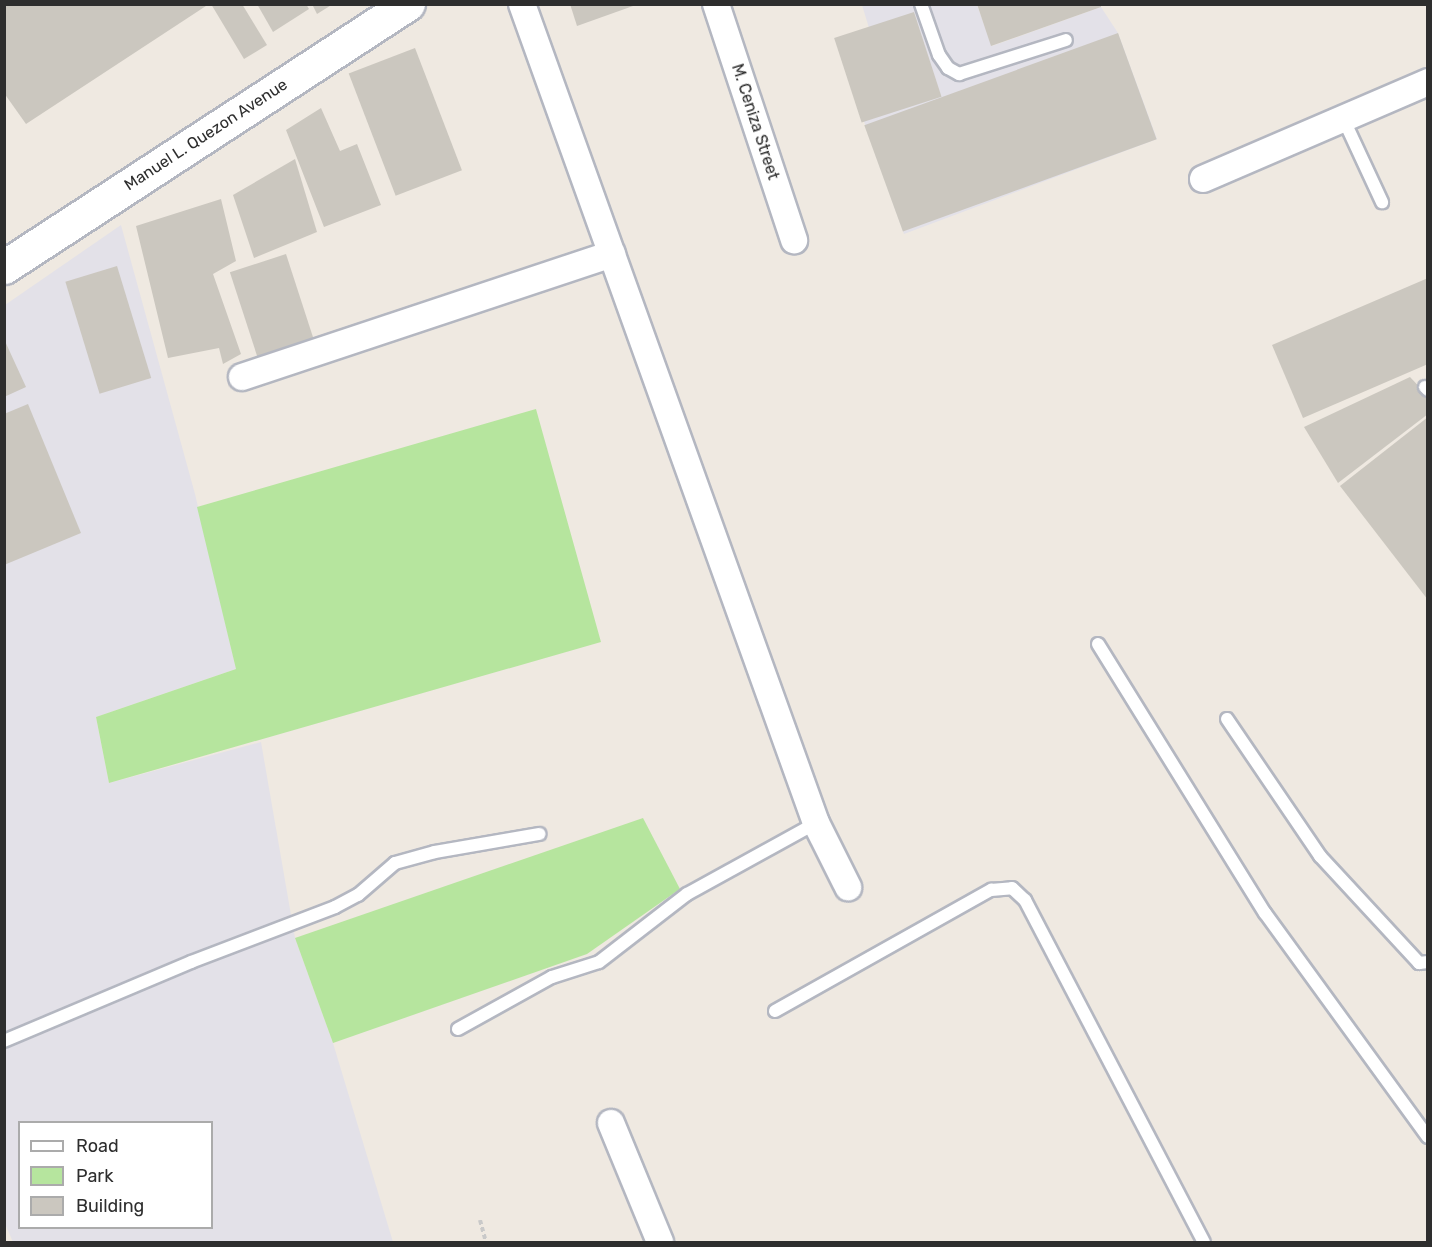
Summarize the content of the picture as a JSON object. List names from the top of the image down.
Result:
{
  "streets": {
    "main road": ["Manuel L. Quezon Avenue"],
    "street": ["M. Ceniza Street"]
  },
  "legend": ["Road", "Park", "Building"]
}
